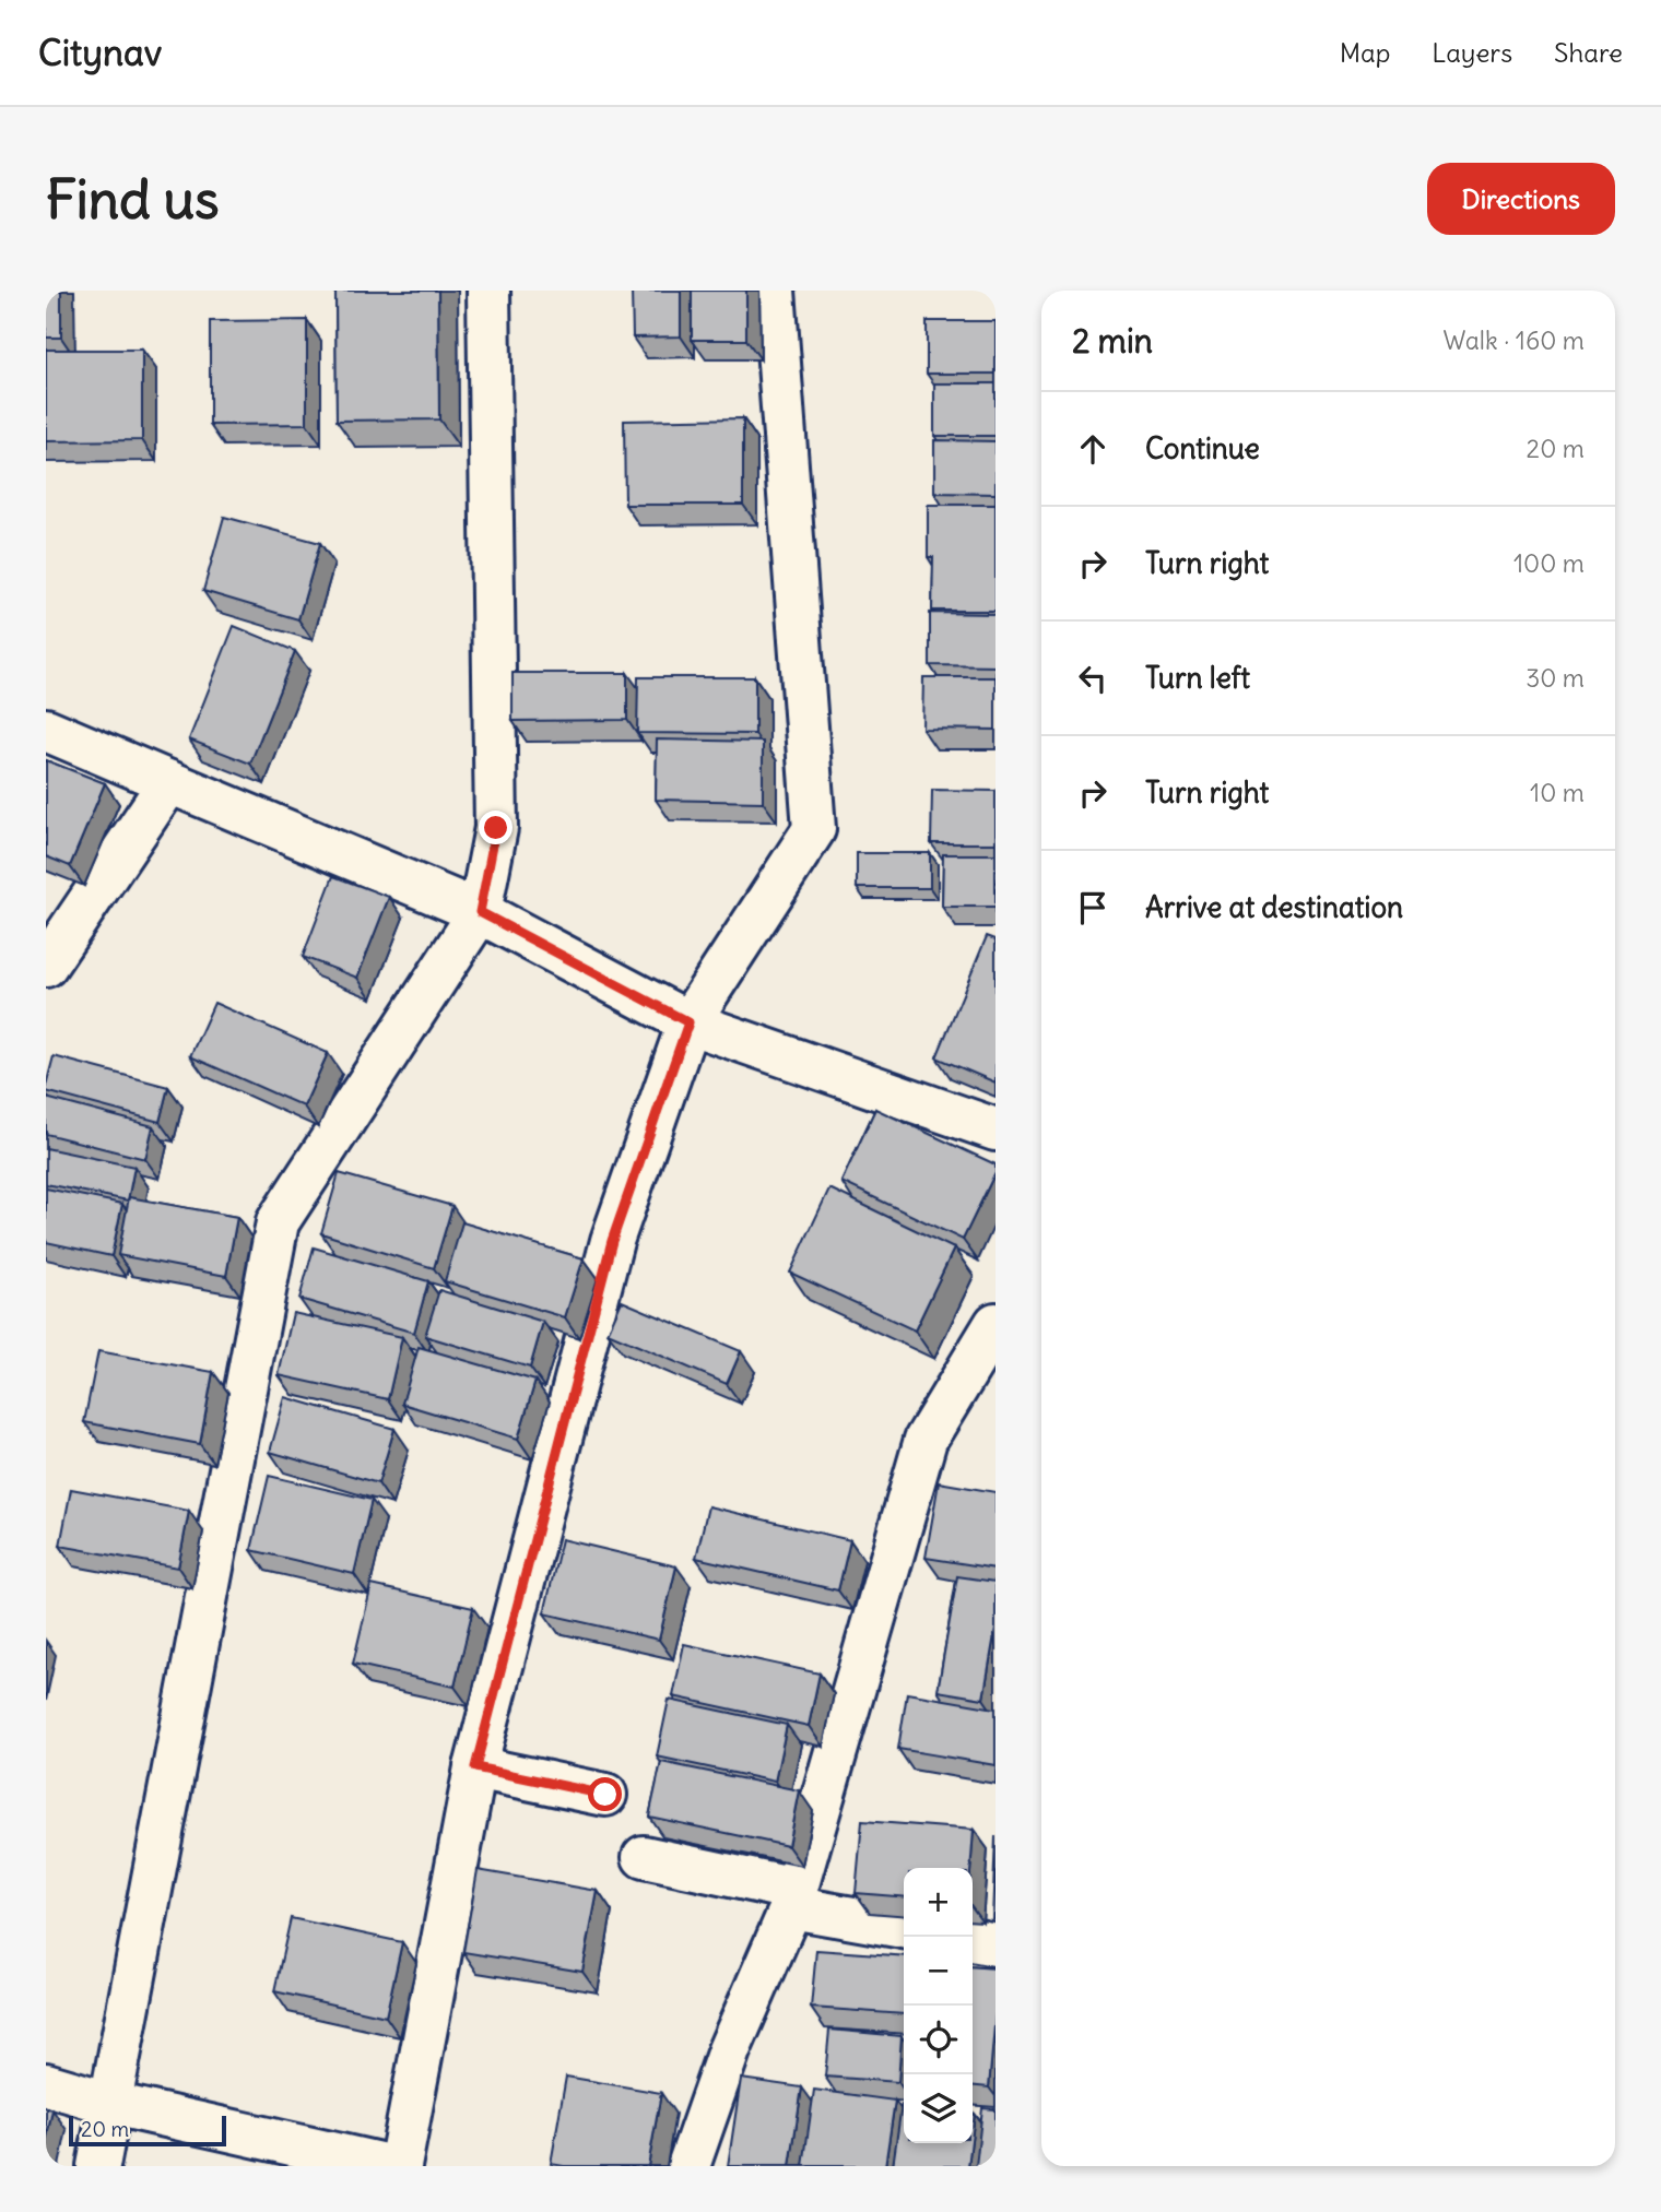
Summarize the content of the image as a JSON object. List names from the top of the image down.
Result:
{
  "scale_bar": "20 m",
  "page": {
    "header": "Citynav",
    "nav": ["Map", "Layers", "Share"],
    "buttons": "Directions",
    "title": "Find us",
    "heading": ["2 min", "Walk · 160 m"],
    "list": [
      ["Continue", "20 m"],
      ["Turn right", "100 m"],
      ["Turn left", "30 m"],
      ["Turn right", "10 m"],
      "Arrive at destination"
    ],
    "map_buttons": ["+", "−"],
    "scale": "20 m"
  }
}
